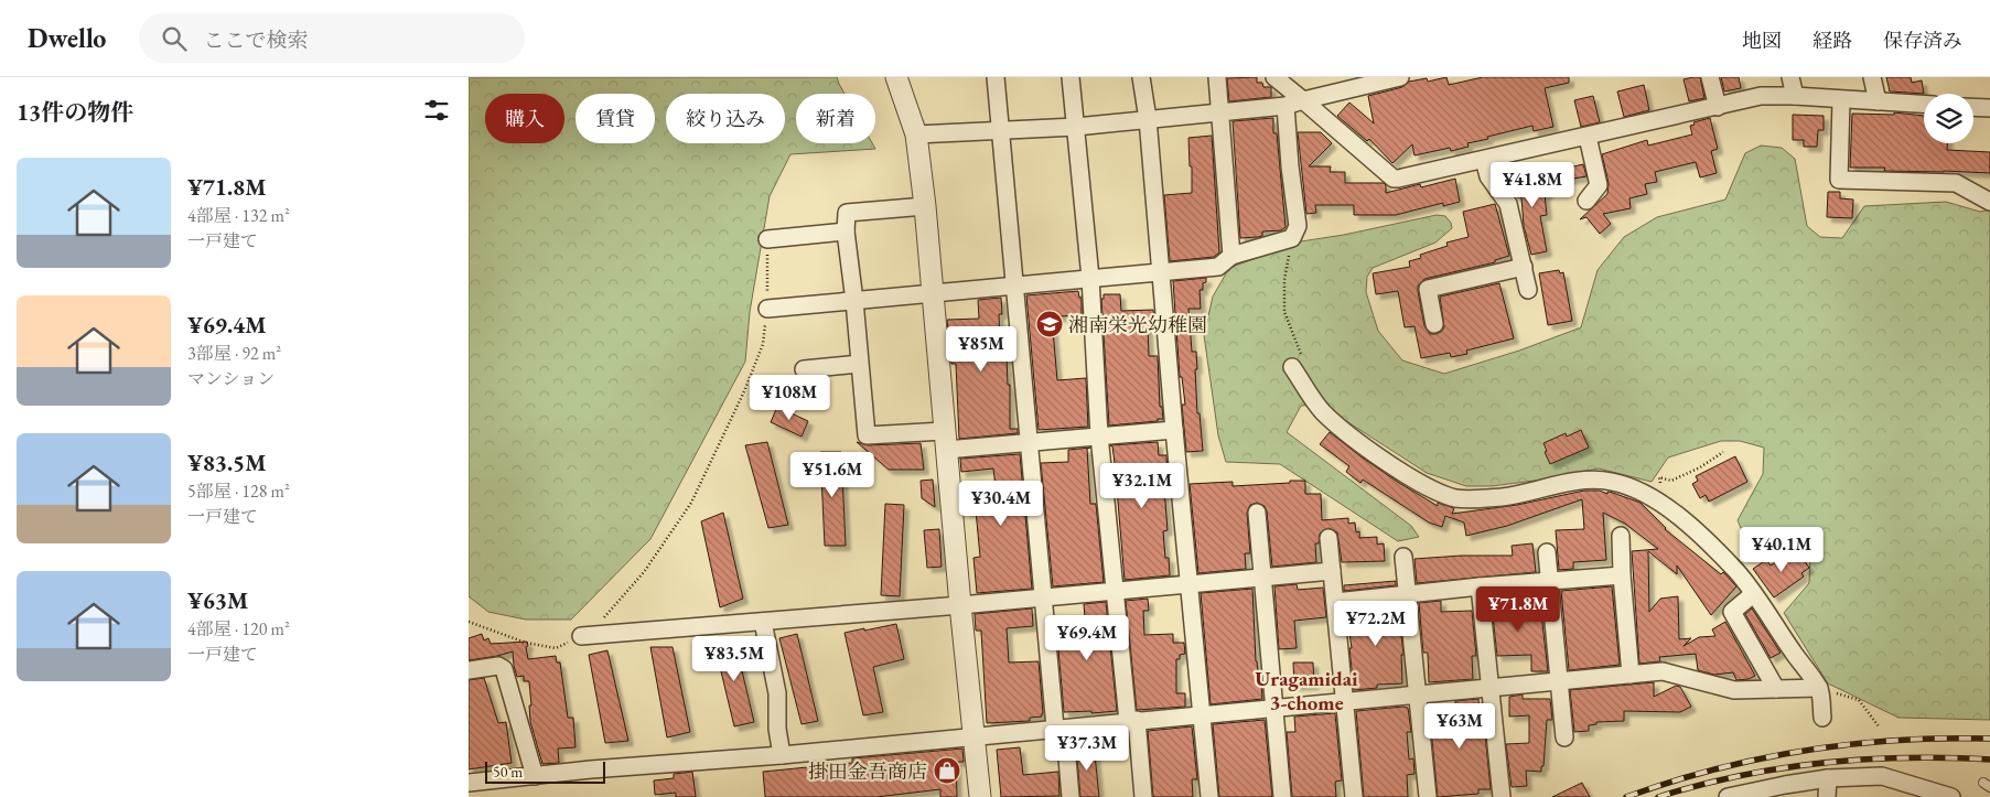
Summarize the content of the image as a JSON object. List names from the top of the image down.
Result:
{
  "districts": ["Uragamidai 3-chome"],
  "places": {
    "school or university": ["湘南栄光幼稚園"],
    "shop": ["掛田金吾商店"]
  },
  "scale_bar": "50 m",
  "page": {
    "header": "Dwello",
    "search": "ここで検索",
    "nav": ["地図", "経路", "保存済み"],
    "heading": "13件の物件",
    "chip": [
      "購入",
      "賃貸",
      "絞り込み",
      "新着"
    ],
    "list": [
      {
        "name": "¥71.8M",
        "note": "4部屋 · 132 m² · 一戸建て"
      },
      {
        "name": "¥69.4M",
        "note": "3部屋 · 92 m² · マンション"
      },
      {
        "name": "¥83.5M",
        "note": "5部屋 · 128 m² · 一戸建て"
      },
      {
        "name": "¥63M",
        "note": "4部屋 · 120 m² · 一戸建て"
      }
    ],
    "price": [
      "¥41.8M",
      "¥85M",
      "¥108M",
      "¥51.6M",
      "¥32.1M",
      "¥30.4M",
      "¥40.1M",
      "¥71.8M",
      "¥72.2M",
      "¥69.4M",
      "¥83.5M",
      "¥63M",
      "¥37.3M"
    ],
    "scale": "50 m"
  }
}
